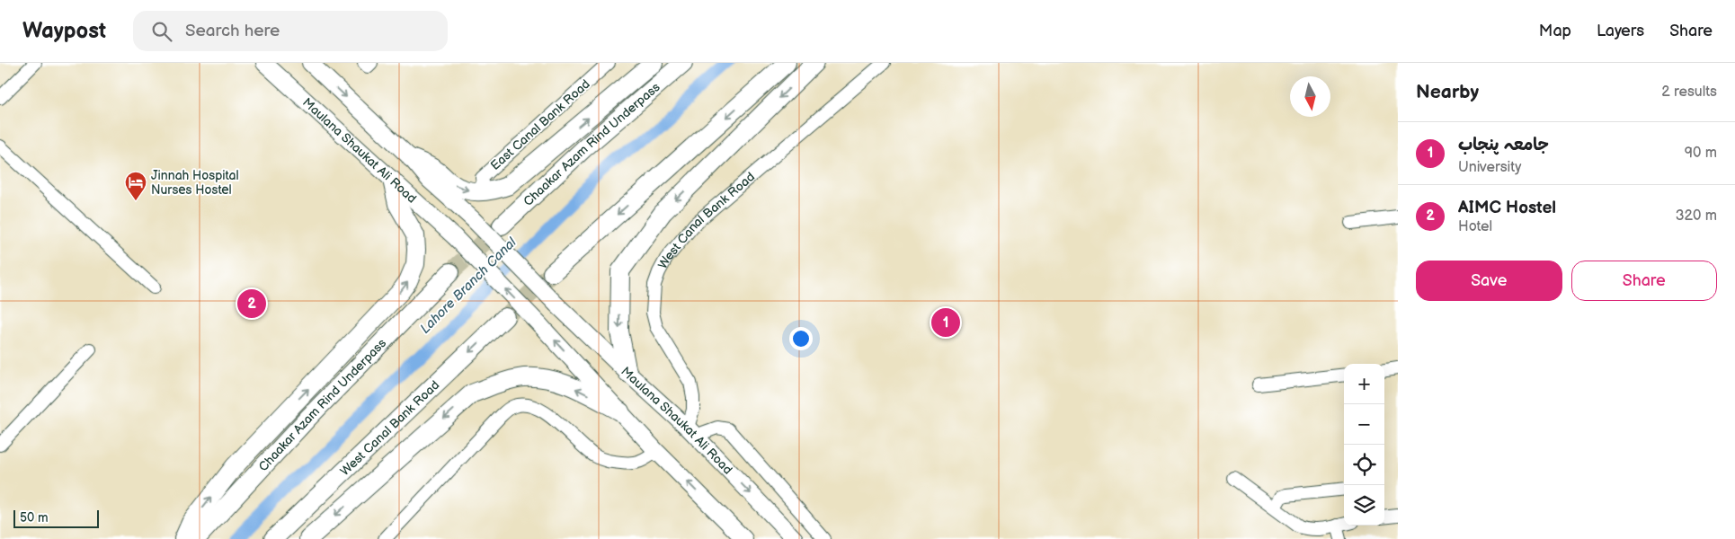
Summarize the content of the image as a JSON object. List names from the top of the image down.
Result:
{
  "streets": {
    "highway": ["Chaakar Azam Rind Underpass", "West Canal Bank Road"],
    "main road": ["Maulana Shaukat Ali Road"],
    "street": ["East Canal Bank Road"]
  },
  "crossings": [
    ["Maulana Shaukat Ali Road", "West Canal Bank Road"]
  ],
  "one_way": ["West Canal Bank Road"],
  "water": ["Lahore Branch Canal"],
  "places": {
    "hotel": ["Jinnah Hospital Nurses Hostel"]
  },
  "scale_bar": "50 m",
  "north": "bottom",
  "page": {
    "header": "Waypost",
    "search": "Search here",
    "nav": ["Map", "Layers", "Share"],
    "heading": ["Nearby", "2 results"],
    "list": [
      {
        "mark": "1",
        "name": "جامعہ پنجاب",
        "note": "University",
        "value": "90 m"
      },
      {
        "mark": "2",
        "name": "AIMC Hostel",
        "note": "Hotel",
        "value": "320 m"
      }
    ],
    "buttons": ["Save", "Share"],
    "pins": ["2", "1"],
    "map_buttons": ["+", "−"],
    "scale": "50 m"
  }
}
